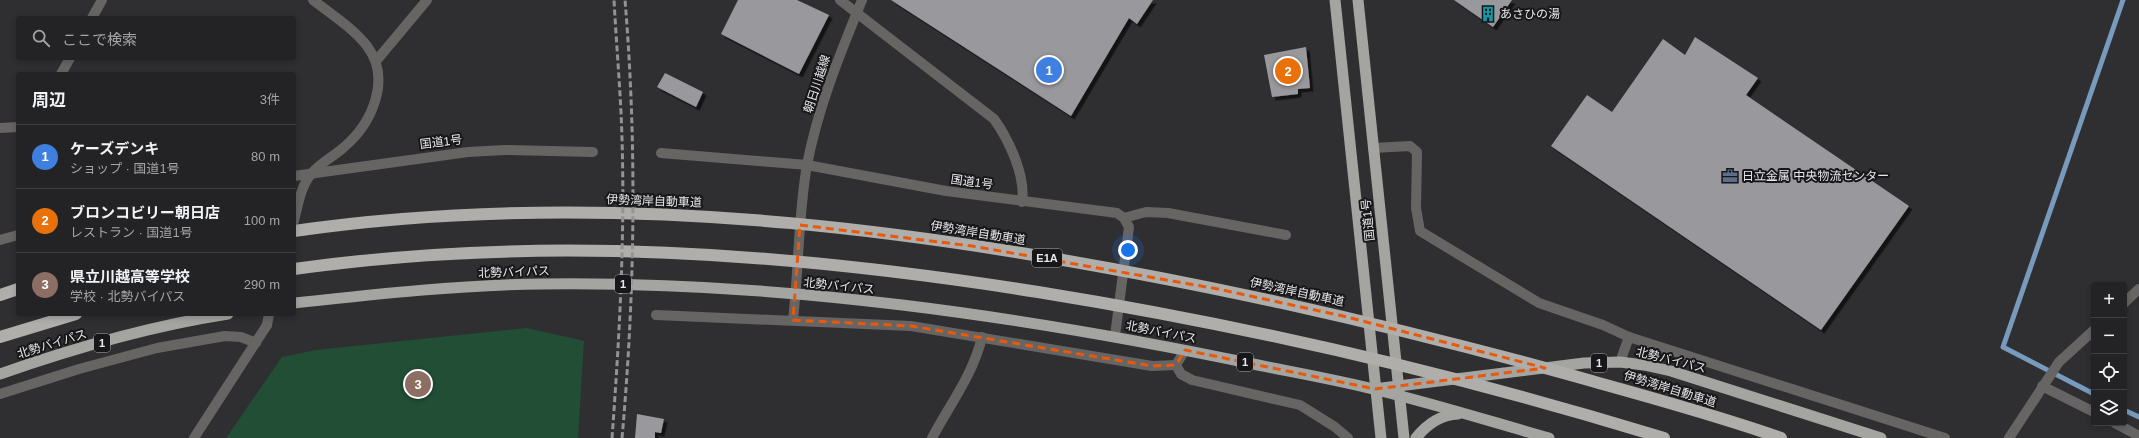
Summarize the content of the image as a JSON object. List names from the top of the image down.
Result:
{
  "streets": {
    "highway": [
      "国道1号",
      "伊勢湾岸自動車道",
      "E1A",
      "北勢バイパス",
      "1"
    ],
    "street": ["朝日川越線"]
  },
  "crossings": [
    ["朝日川越線", "国道1号"],
    ["国道1号", "北勢バイパス"]
  ],
  "places": {
    "building": ["あさひの湯"],
    "office": ["日立金属 中央物流センター"]
  },
  "page": {
    "search": "ここで検索",
    "pins": ["1", "2", "3"],
    "heading": ["周辺", "3件"],
    "list": [
      {
        "mark": "1",
        "name": "ケーズデンキ",
        "note": "ショップ · 国道1号",
        "value": "80 m"
      },
      {
        "mark": "2",
        "name": "ブロンコビリー朝日店",
        "note": "レストラン · 国道1号",
        "value": "100 m"
      },
      {
        "mark": "3",
        "name": "県立川越高等学校",
        "note": "学校 · 北勢バイパス",
        "value": "290 m"
      }
    ],
    "map_buttons": ["+", "−"]
  }
}
